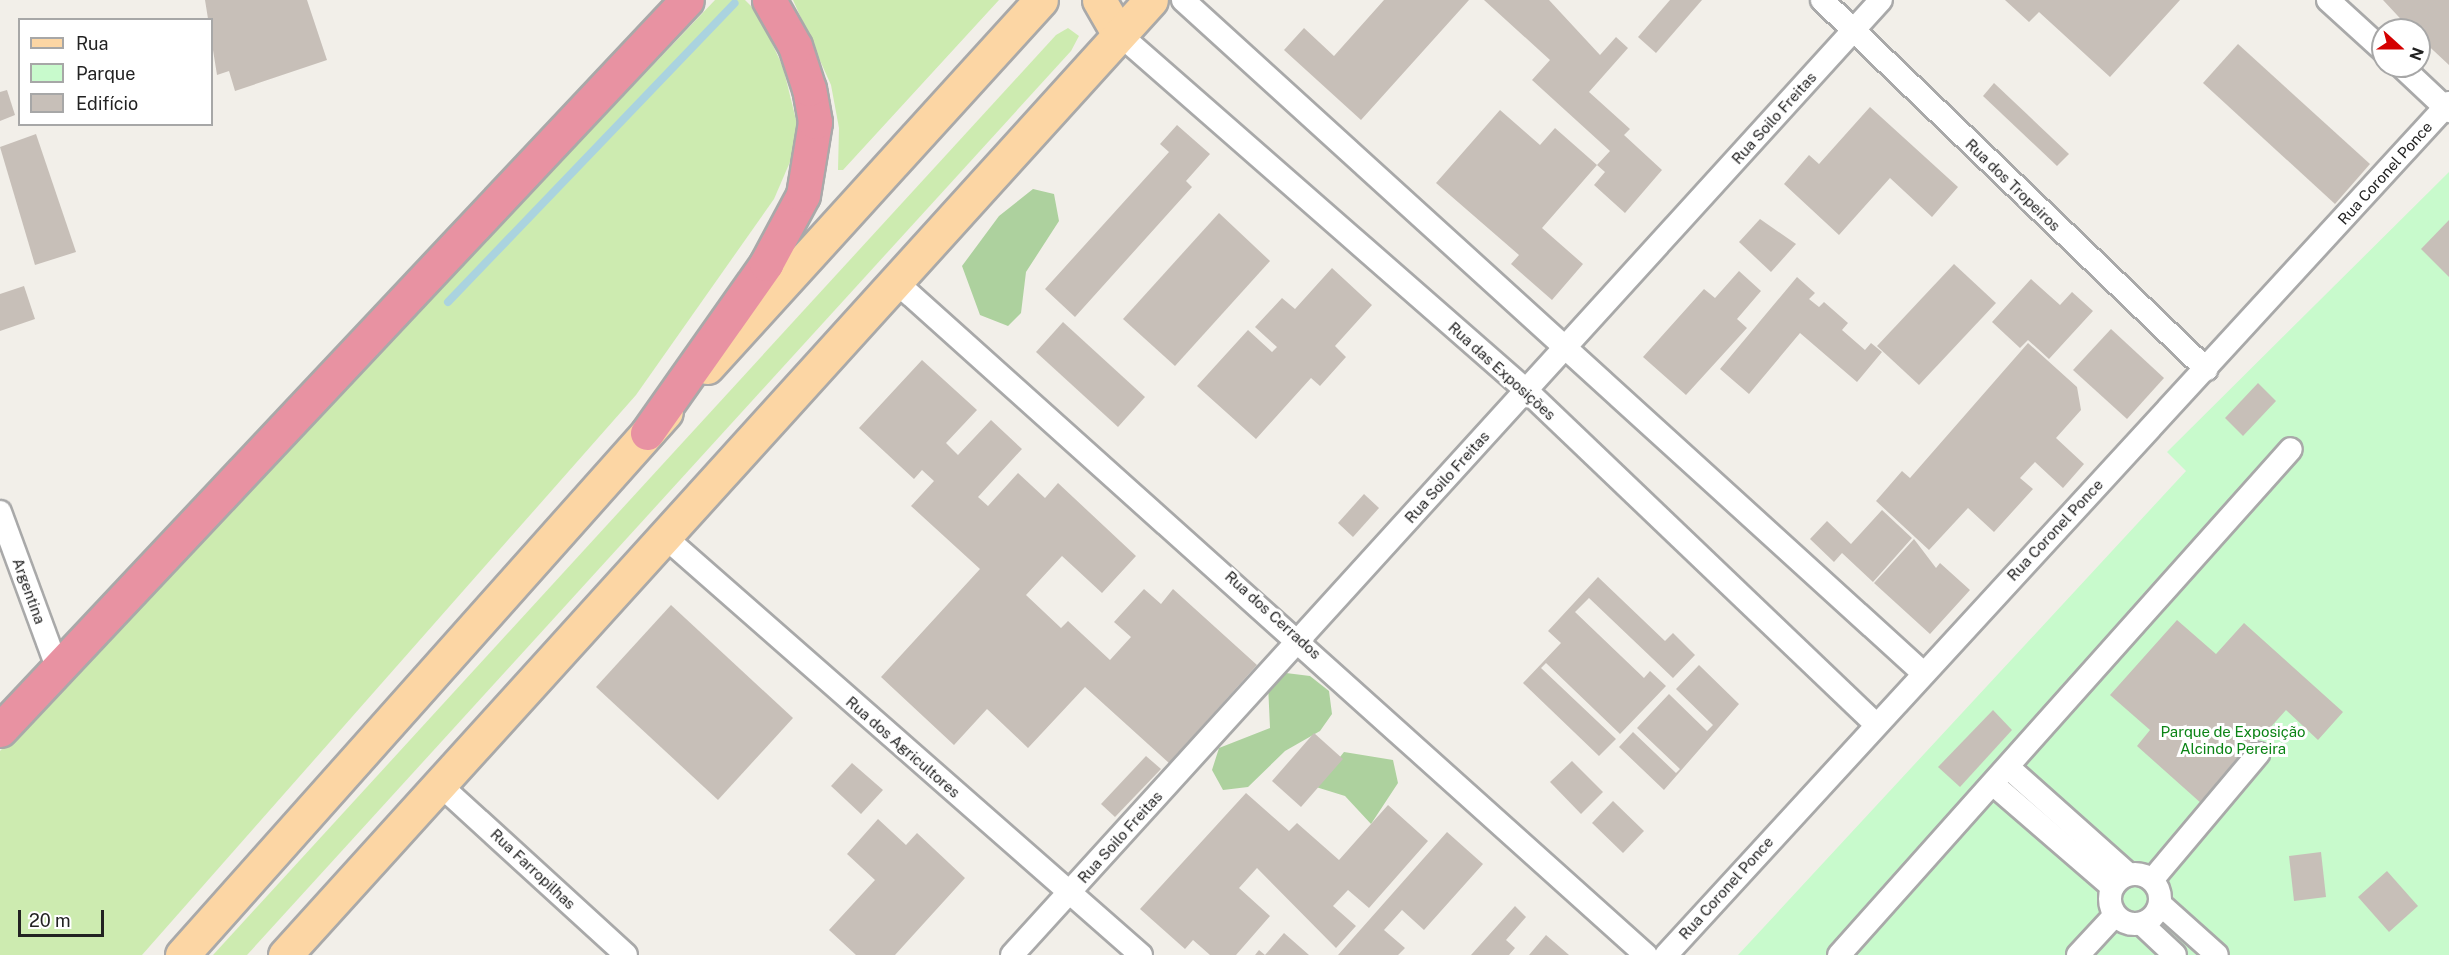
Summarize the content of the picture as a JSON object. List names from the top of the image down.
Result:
{
  "streets": {
    "street": [
      "Rua Soilo Freitas",
      "Rua Coronel Ponce",
      "Rua dos Tropeiros",
      "Rua das Exposições",
      "Argentina",
      "Rua dos Cerrados",
      "Rua dos Agricultores",
      "Rua Farropilhas"
    ]
  },
  "crossings": [
    ["Rua Soilo Freitas", "Rua dos Tropeiros"],
    ["Rua Soilo Freitas", "Rua das Exposições"],
    ["Rua Soilo Freitas", "Rua dos Cerrados"],
    ["Rua Soilo Freitas", "Rua dos Agricultores"],
    ["Rua Coronel Ponce", "Rua dos Tropeiros"],
    ["Rua Coronel Ponce", "Rua das Exposições"]
  ],
  "parks": ["Parque de Exposição Alcindo Pereira"],
  "legend": ["Rua", "Parque", "Edifício"],
  "scale_bar": "20 m",
  "north": "right"
}
